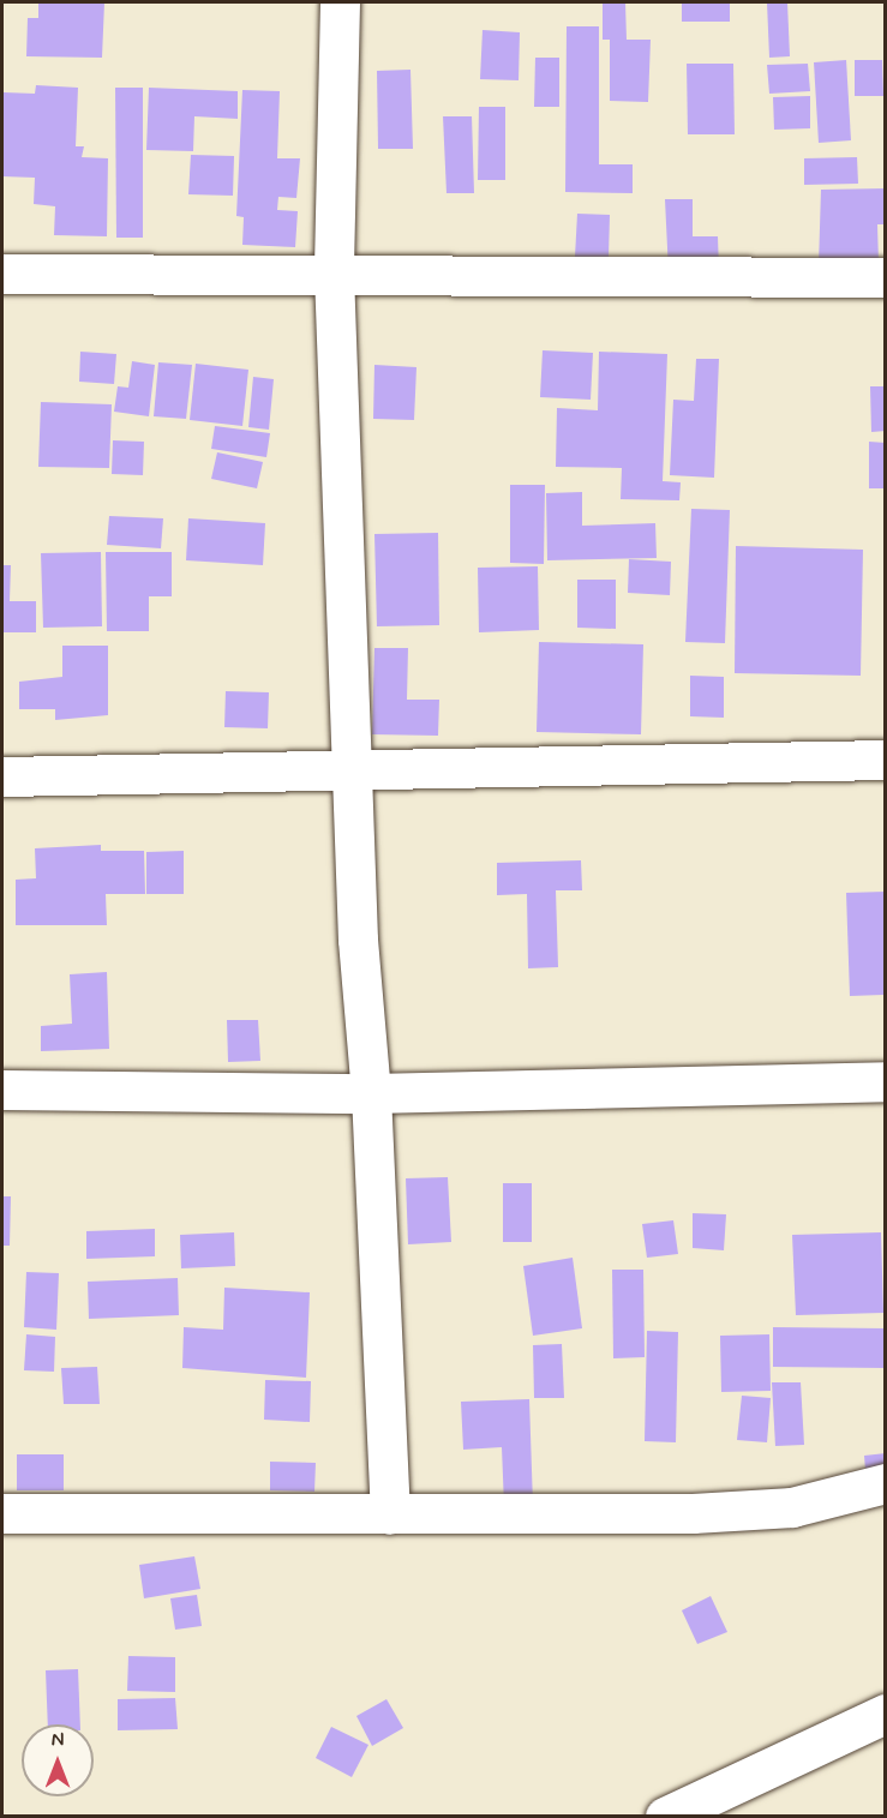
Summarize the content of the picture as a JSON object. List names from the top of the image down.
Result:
{
  "north": "top"
}
